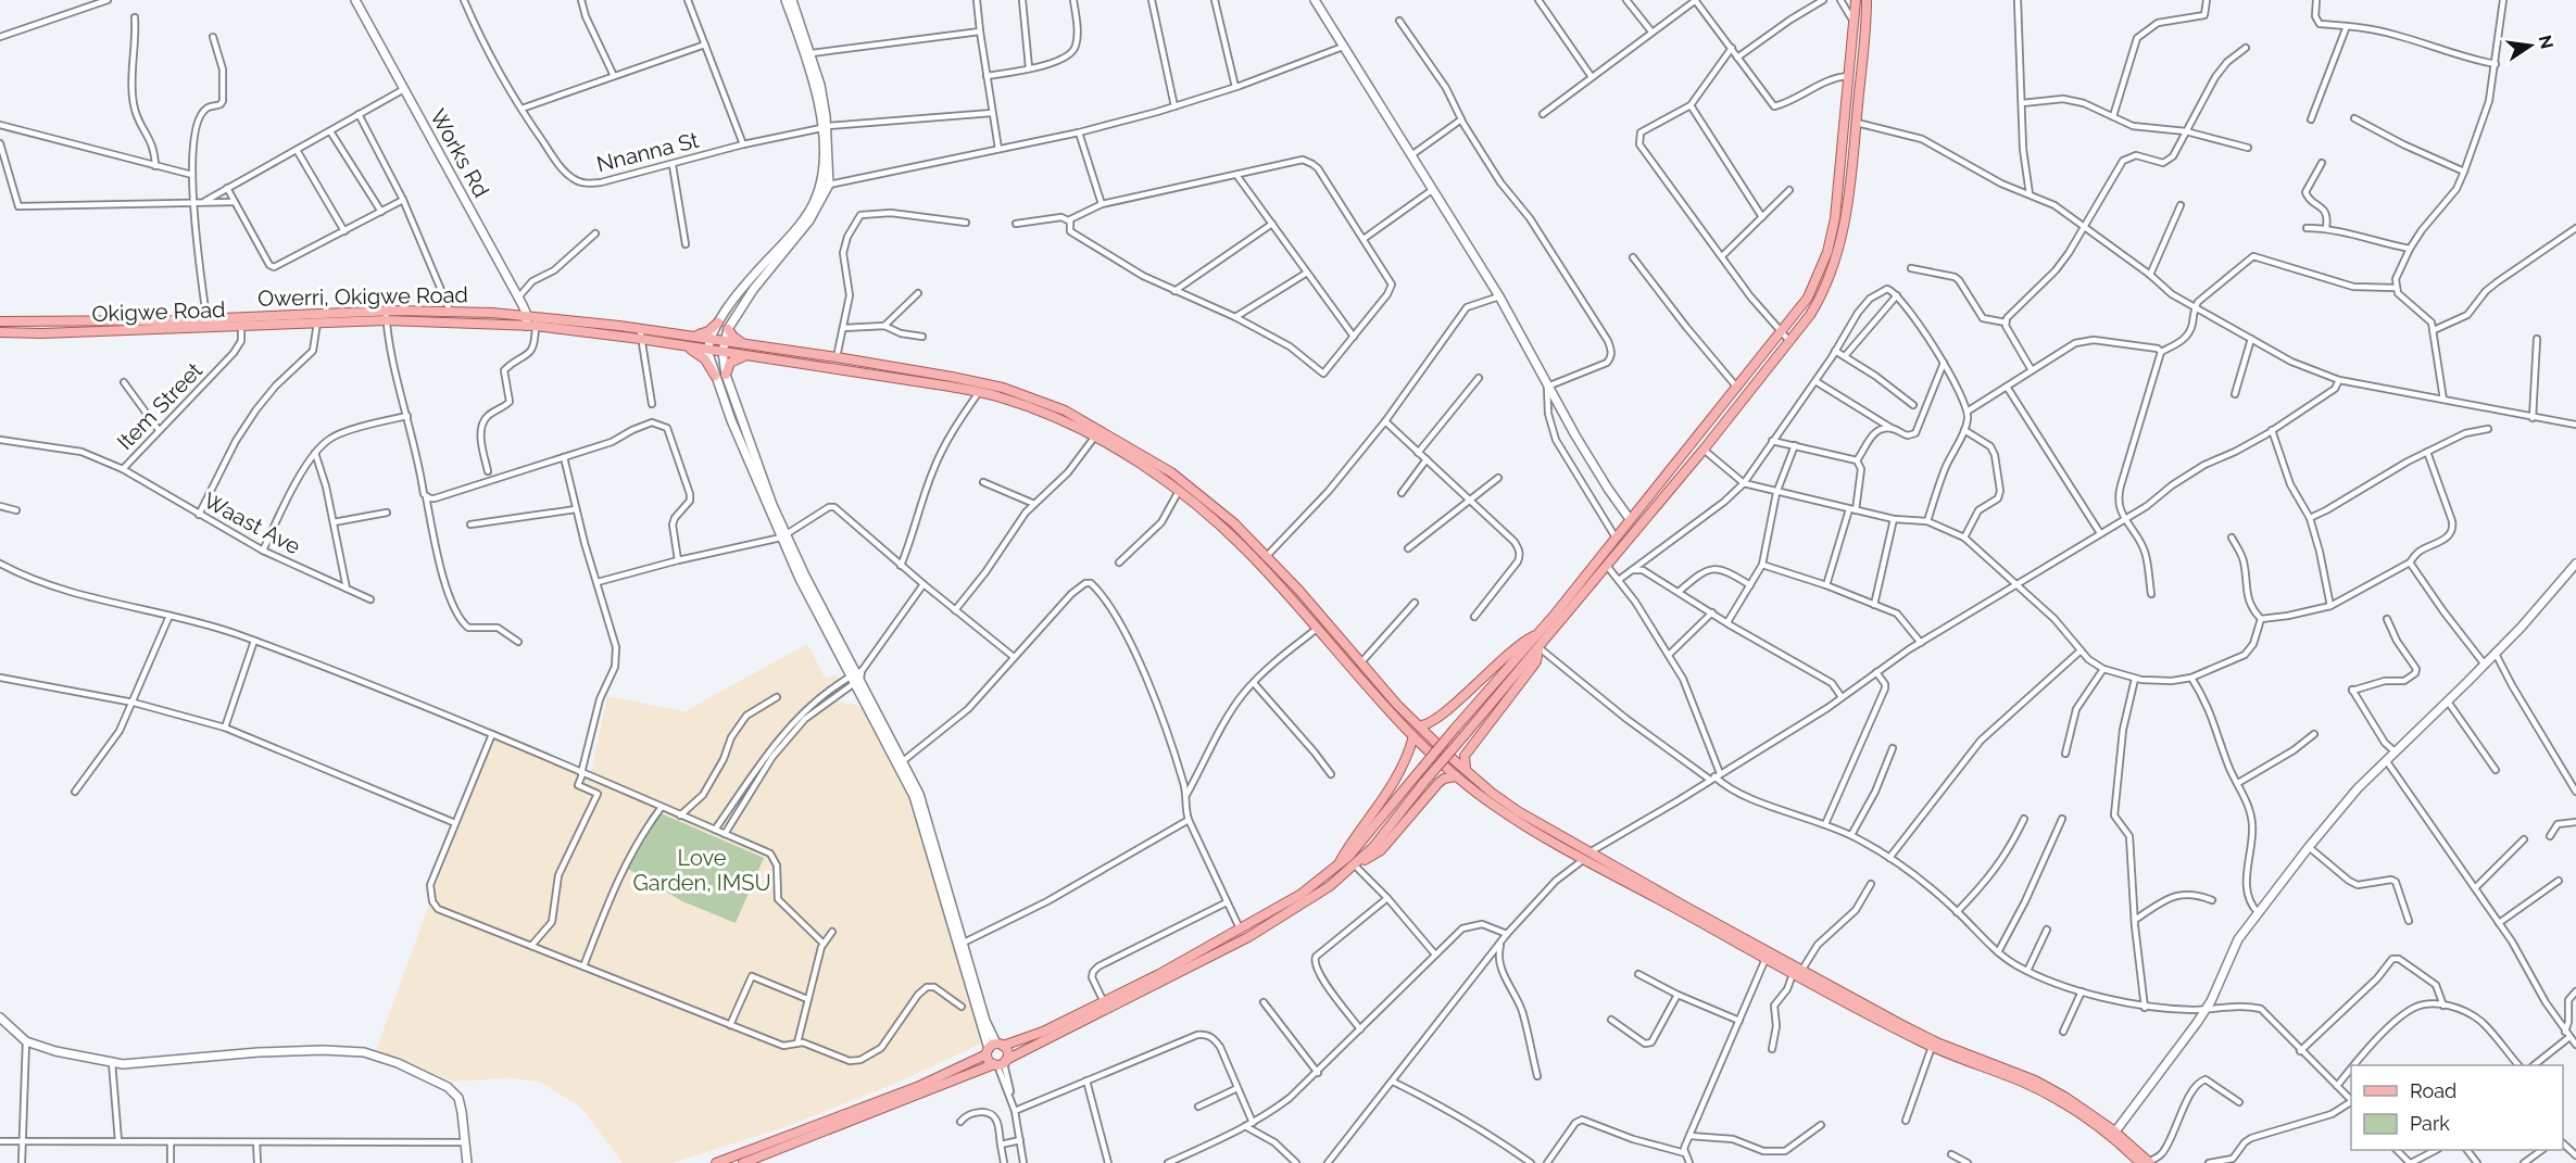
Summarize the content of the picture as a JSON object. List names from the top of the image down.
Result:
{
  "streets": {
    "main road": ["Owerri, Okigwe Road", "Okigwe Road"],
    "street": [
      "Nnanna St",
      "Works Rd",
      "Item Street",
      "Waast Ave"
    ]
  },
  "crossings": [
    ["Works Rd", "Owerri, Okigwe Road"],
    ["Owerri, Okigwe Road", "Okigwe Road"],
    ["Okigwe Road", "Item Street"],
    ["Item Street", "Waast Ave"]
  ],
  "parks": ["Love Garden, IMSU"],
  "legend": ["Road", "Park"],
  "north": "right"
}
